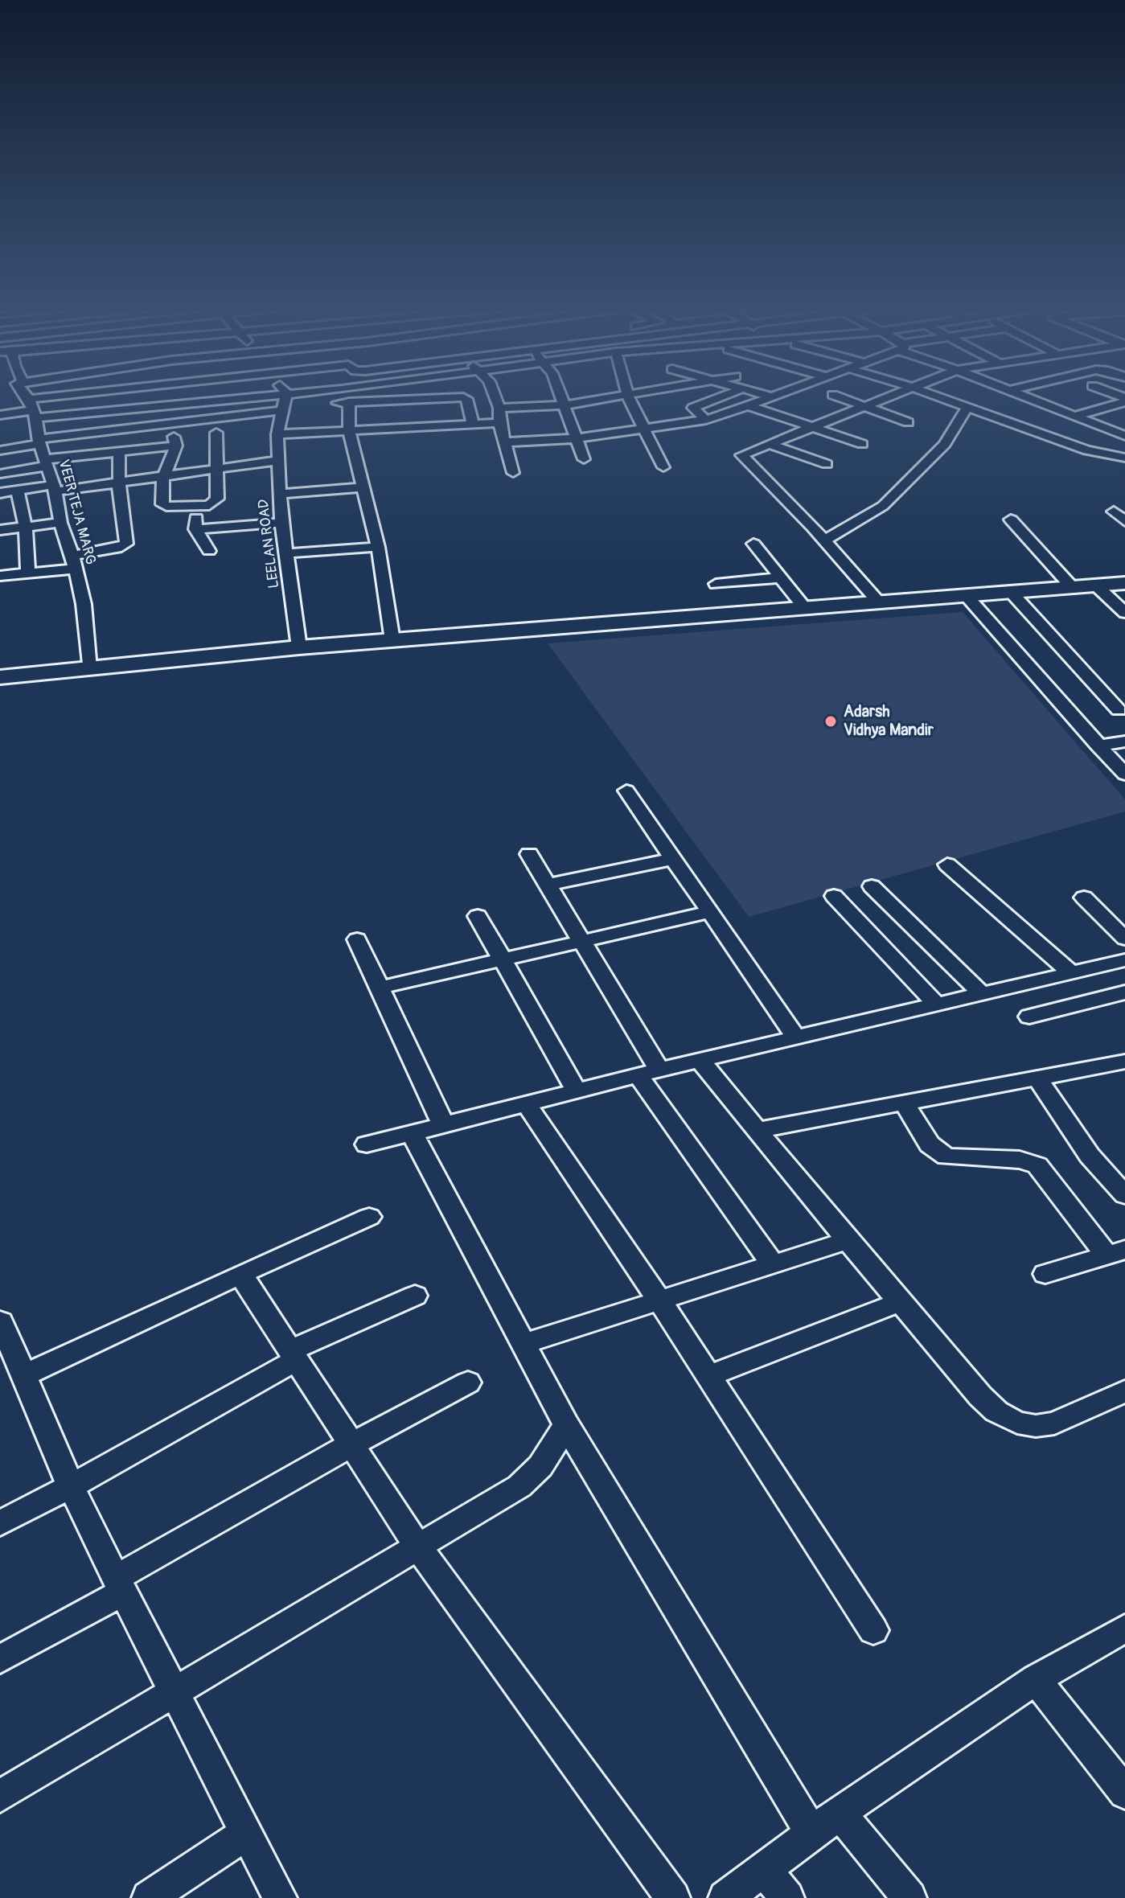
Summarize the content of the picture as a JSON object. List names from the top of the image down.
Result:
{
  "streets": {
    "street": ["VEER TEJA MARG", "LEELAN ROAD"]
  },
  "places": ["Adarsh Vidhya Mandir"]
}
